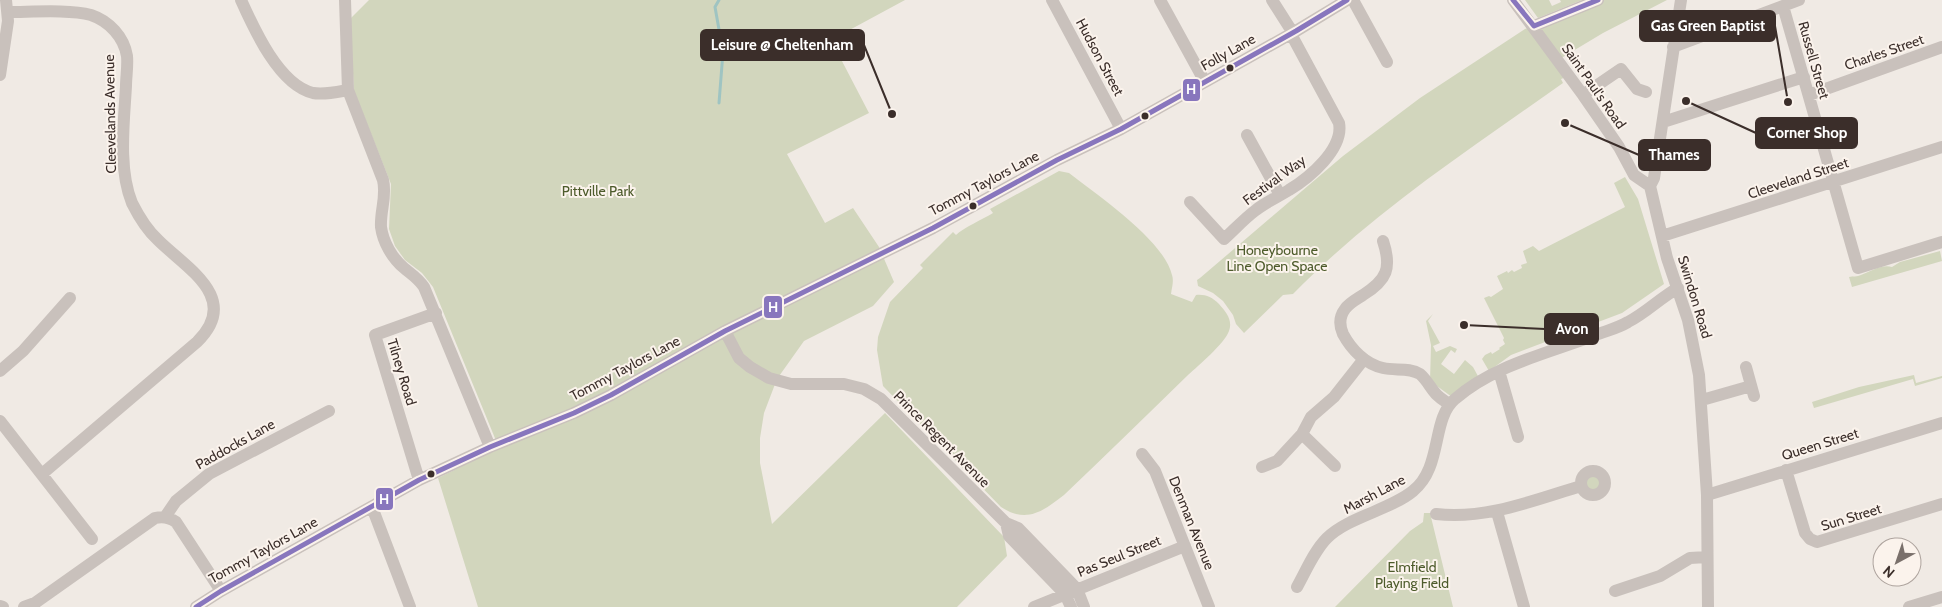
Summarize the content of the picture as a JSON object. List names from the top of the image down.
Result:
{
  "streets": {
    "street": [
      "Folly Lane",
      "Charles Street",
      "Hudson Street",
      "Russell Street",
      "Saint Paul's Road",
      "Cleevelands Avenue",
      "Cleeveland Street",
      "Festival Way",
      "Tommy Taylors Lane",
      "Swindon Road",
      "Tilney Road",
      "Prince Regent Avenue",
      "Paddocks Lane",
      "Queen Street",
      "Marsh Lane",
      "Sun Street",
      "Denman Avenue",
      "Pas Seul Street"
    ]
  },
  "crossings": [
    ["Folly Lane", "Hudson Street"],
    ["Folly Lane", "Festival Way"],
    ["Folly Lane", "Tommy Taylors Lane"],
    ["Charles Street", "Russell Street"],
    ["Russell Street", "Cleeveland Street"],
    ["Saint Paul's Road", "Swindon Road"],
    ["Cleeveland Street", "Swindon Road"],
    ["Tommy Taylors Lane", "Tilney Road"],
    ["Tommy Taylors Lane", "Prince Regent Avenue"],
    ["Swindon Road", "Queen Street"],
    ["Prince Regent Avenue", "Pas Seul Street"],
    ["Queen Street", "Sun Street"],
    ["Denman Avenue", "Pas Seul Street"]
  ],
  "parks": ["Pittville Park", "Honeybourne Line Open Space", "Elmfield Playing Field"],
  "places": [
    "Corner Shop",
    "Gas Green Baptist",
    "Leisure @ Cheltenham",
    "Thames",
    "Avon"
  ],
  "lines": ["transit line H"],
  "north": "bottom left"
}
